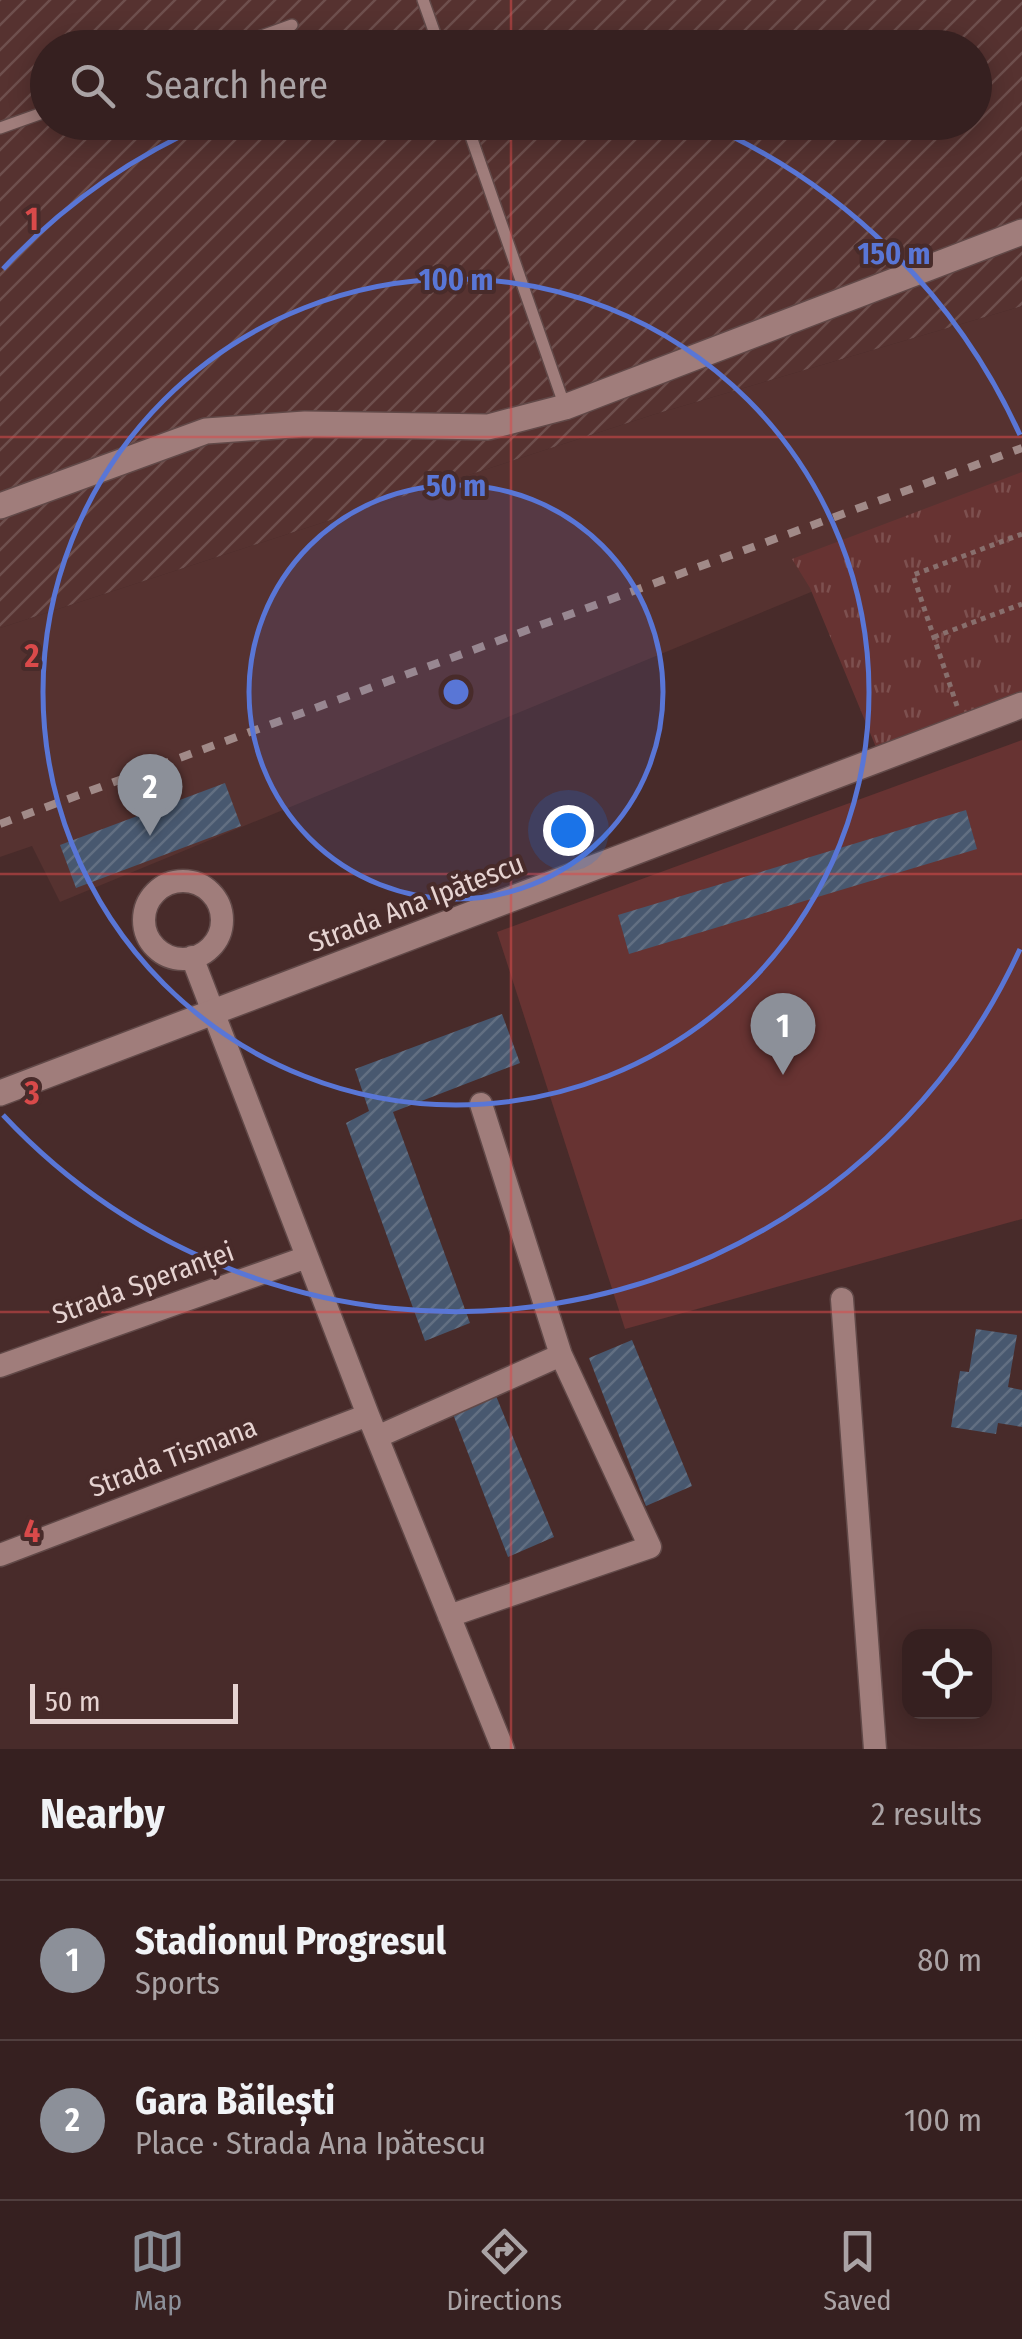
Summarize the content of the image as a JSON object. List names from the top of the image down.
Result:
{
  "streets": {
    "street": ["Strada Ana Ipătescu", "Strada Speranței", "Strada Tismana"]
  },
  "scale_bar": "50 m",
  "page": {
    "search": "Search here",
    "pins": ["2", "1"],
    "scale": "50 m",
    "heading": ["Nearby", "2 results"],
    "list": [
      {
        "mark": "1",
        "name": "Stadionul Progresul",
        "note": "Sports",
        "value": "80 m"
      },
      {
        "mark": "2",
        "name": "Gara Băilești",
        "note": "Place · Strada Ana Ipătescu",
        "value": "100 m"
      }
    ],
    "nav": ["Map", "Directions", "Saved"]
  },
  "grid": {
    "rows": [
      "1",
      "2",
      "3",
      "4"
    ]
  },
  "rings": ["150 m", "100 m", "50 m"]
}
